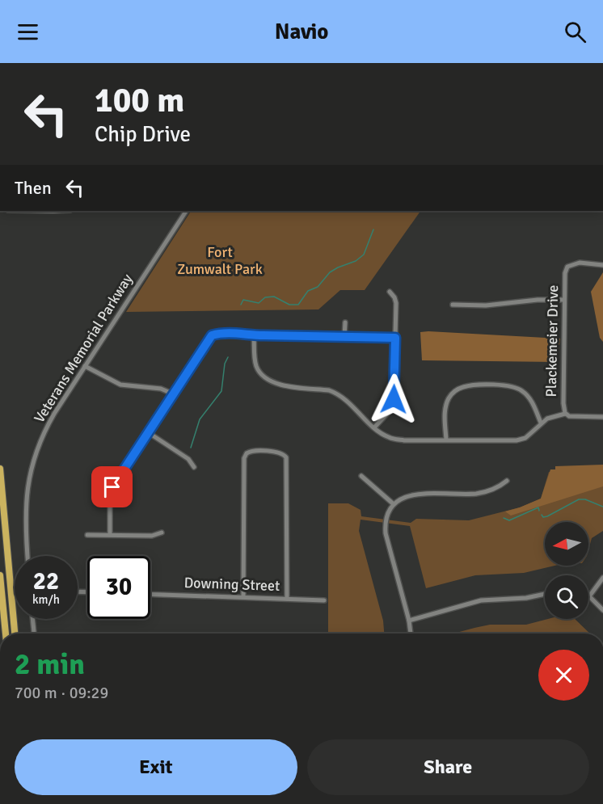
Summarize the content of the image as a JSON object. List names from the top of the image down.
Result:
{
  "streets": {
    "street": ["Plackemeier Drive", "Veterans Memorial Parkway", "Downing Street"]
  },
  "parks": ["Fort Zumwalt Park"],
  "north": "left",
  "page": {
    "header": "Navio",
    "turn": ["100 m", "Chip Drive"],
    "then": "Then",
    "speed": "22 km/h",
    "limit": "30",
    "heading": ["2 min", "700 m · 09:29"],
    "buttons": ["Exit", "Share"]
  }
}
